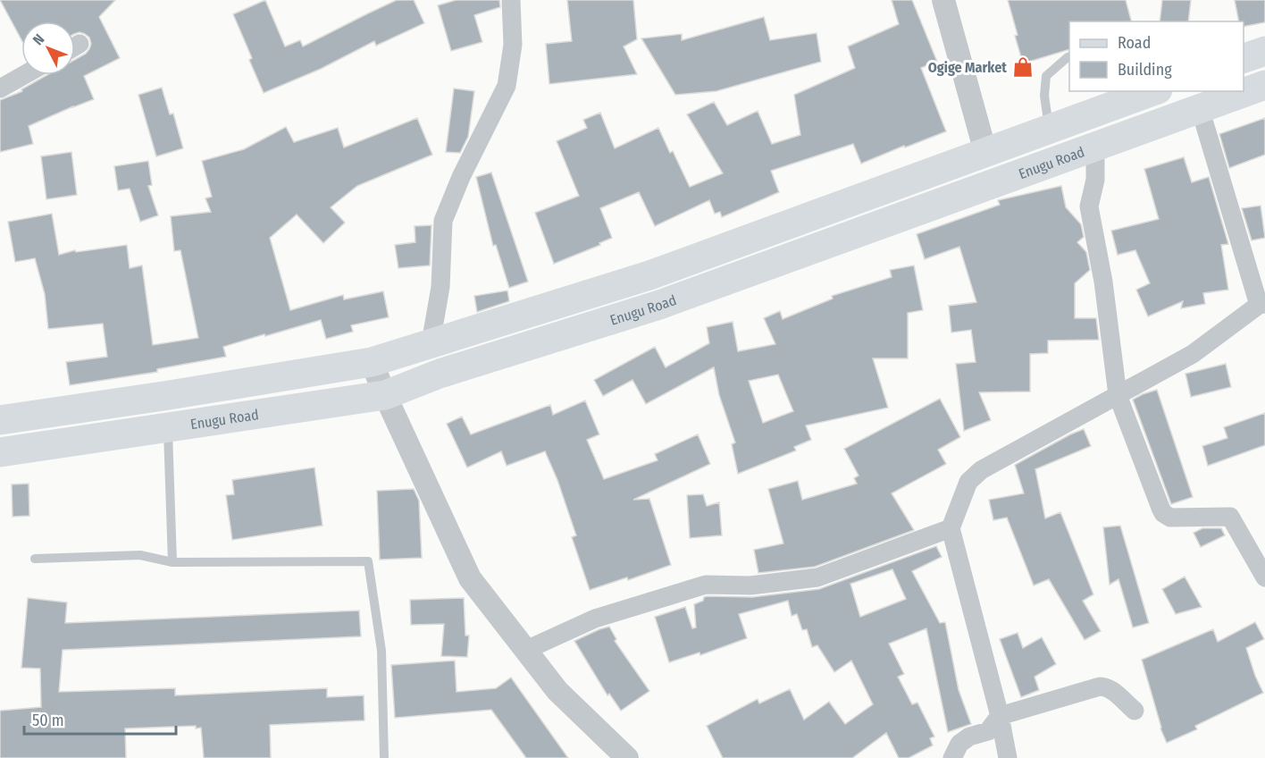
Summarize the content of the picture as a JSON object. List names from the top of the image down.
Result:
{
  "streets": {
    "main road": ["Enugu Road"]
  },
  "places": {
    "shop": ["Ogige Market"]
  },
  "legend": ["Road", "Building"],
  "scale_bar": "50 m",
  "north": "top left"
}
